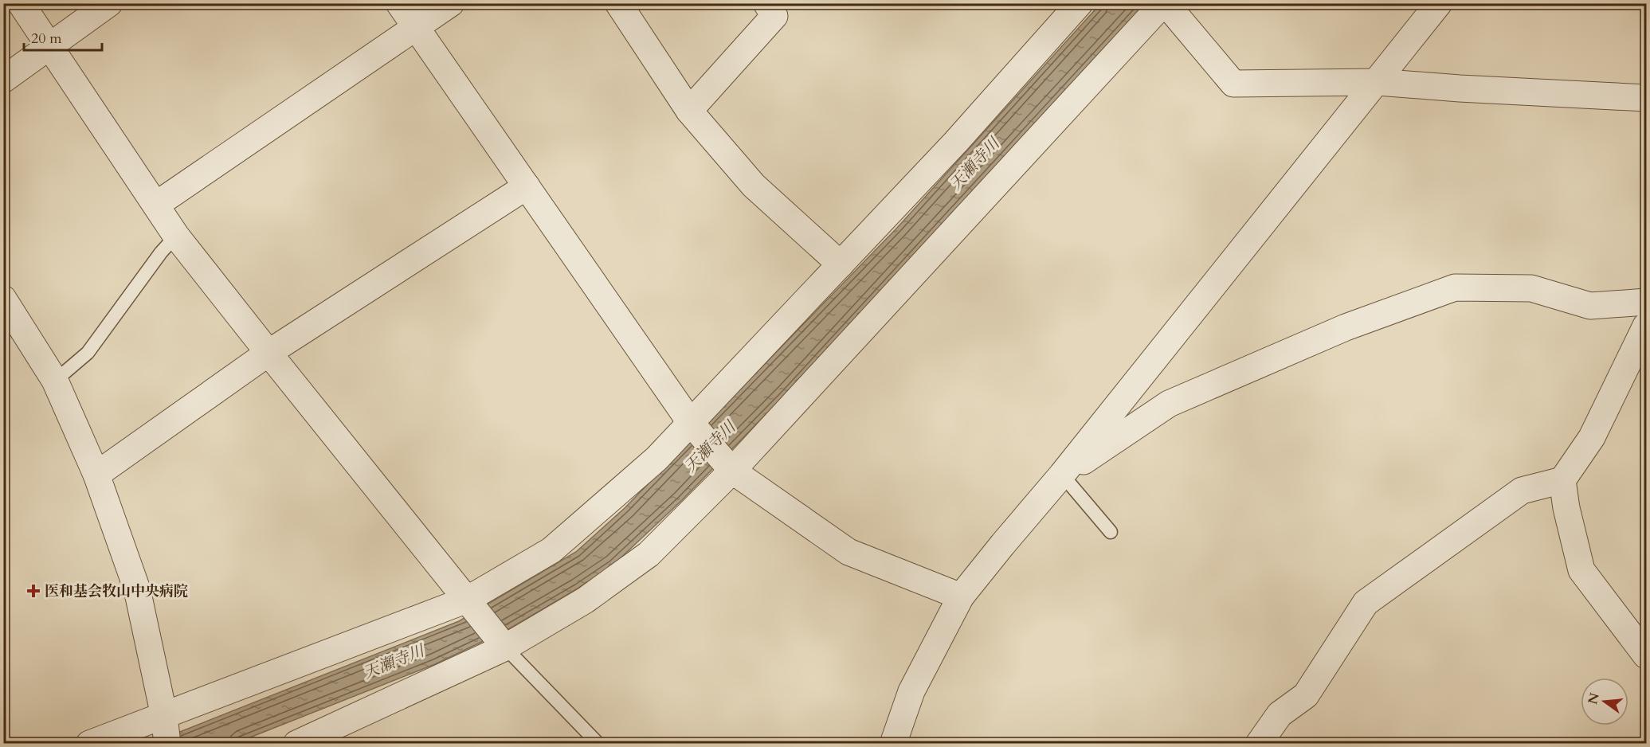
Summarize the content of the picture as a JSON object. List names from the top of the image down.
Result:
{
  "water": ["天瀬寺川"],
  "places": {
    "health": ["医和基会牧山中央病院"]
  },
  "scale_bar": "20 m",
  "north": "left"
}
